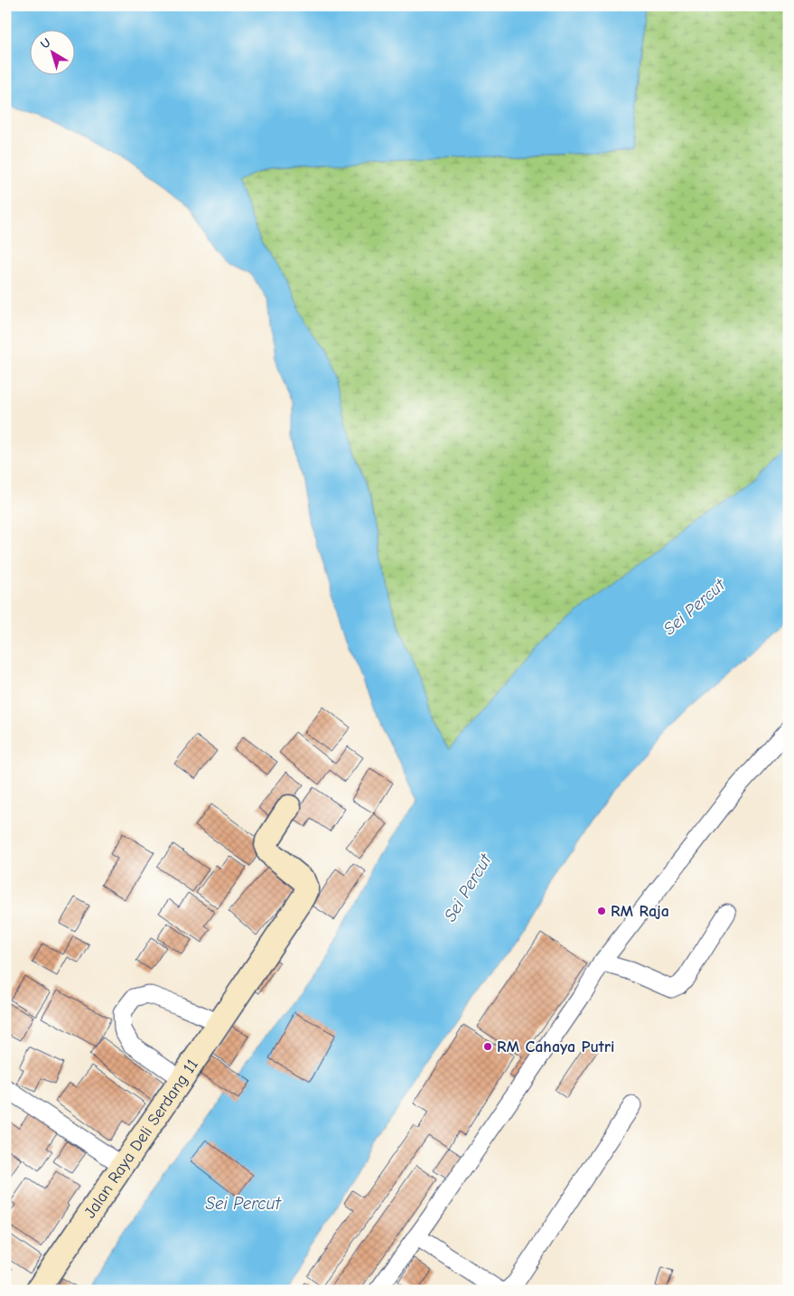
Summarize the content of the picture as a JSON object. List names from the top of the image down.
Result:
{
  "streets": {
    "street": ["Jalan Raya Deli Serdang 11"]
  },
  "water": ["Sei Percut"],
  "places": ["RM Raja", "RM Cahaya Putri"],
  "north": "top left"
}
